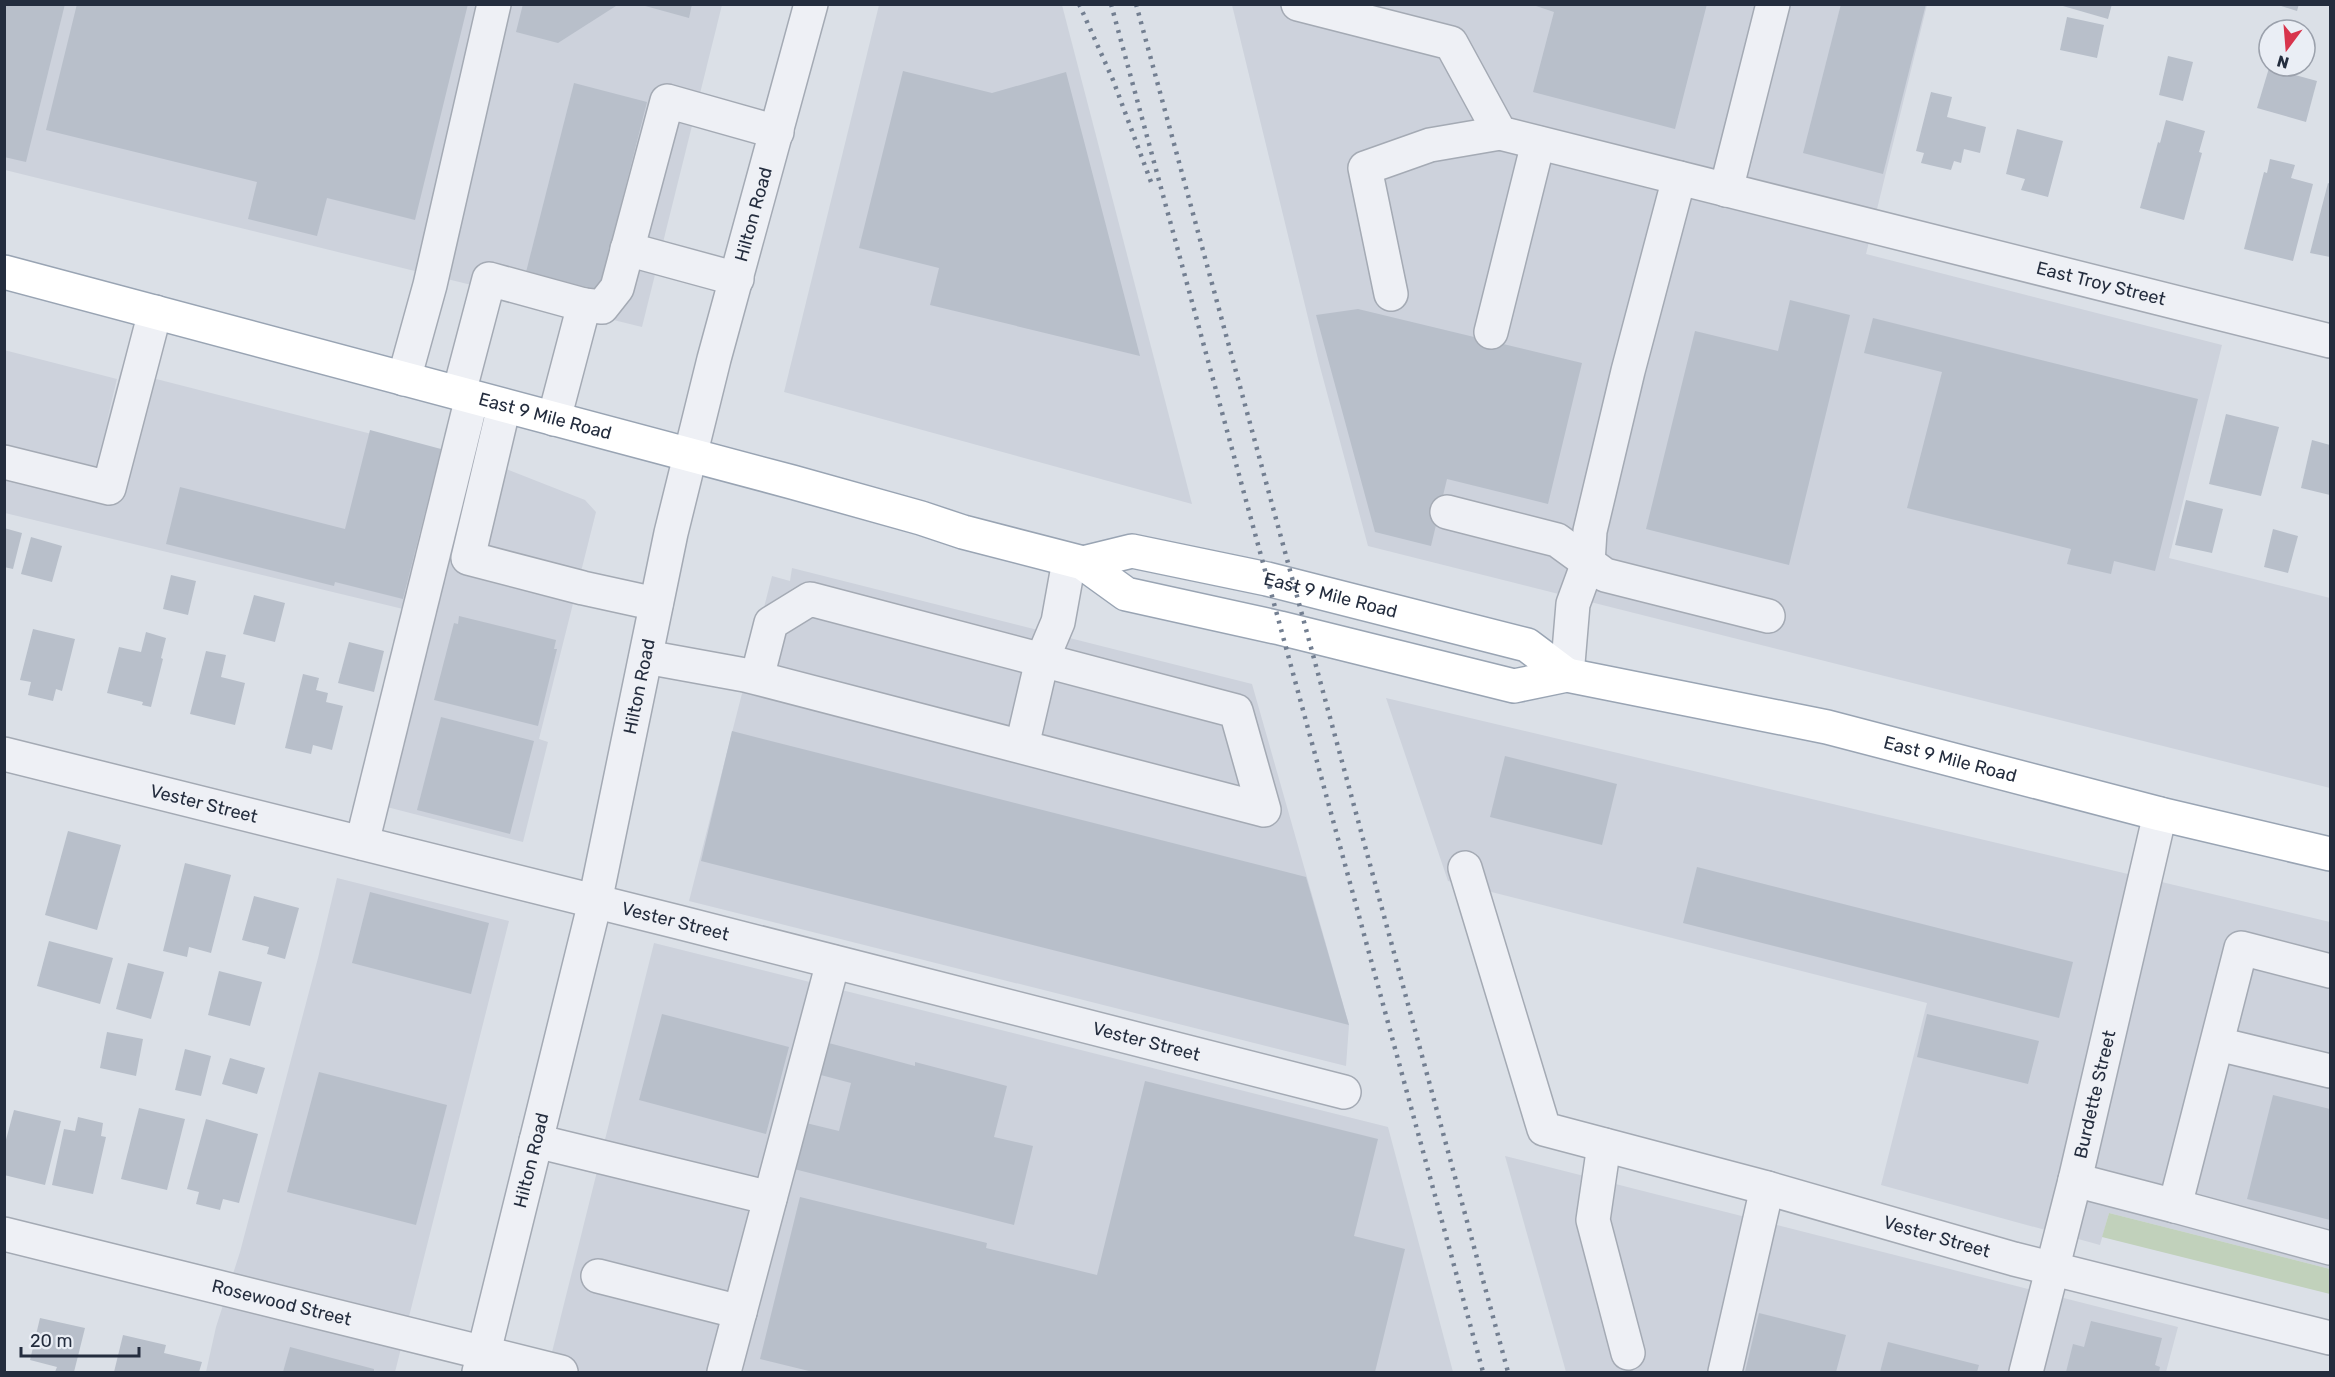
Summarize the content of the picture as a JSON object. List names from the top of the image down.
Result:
{
  "streets": {
    "main road": ["East 9 Mile Road"],
    "street": [
      "Hilton Road",
      "East Troy Street",
      "Vester Street",
      "Burdette Street",
      "Rosewood Street"
    ]
  },
  "crossings": [
    ["Hilton Road", "East 9 Mile Road"],
    ["Hilton Road", "Vester Street"],
    ["Hilton Road", "Rosewood Street"],
    ["East 9 Mile Road", "Burdette Street"],
    ["Vester Street", "Burdette Street"]
  ],
  "scale_bar": "20 m",
  "north": "bottom"
}
